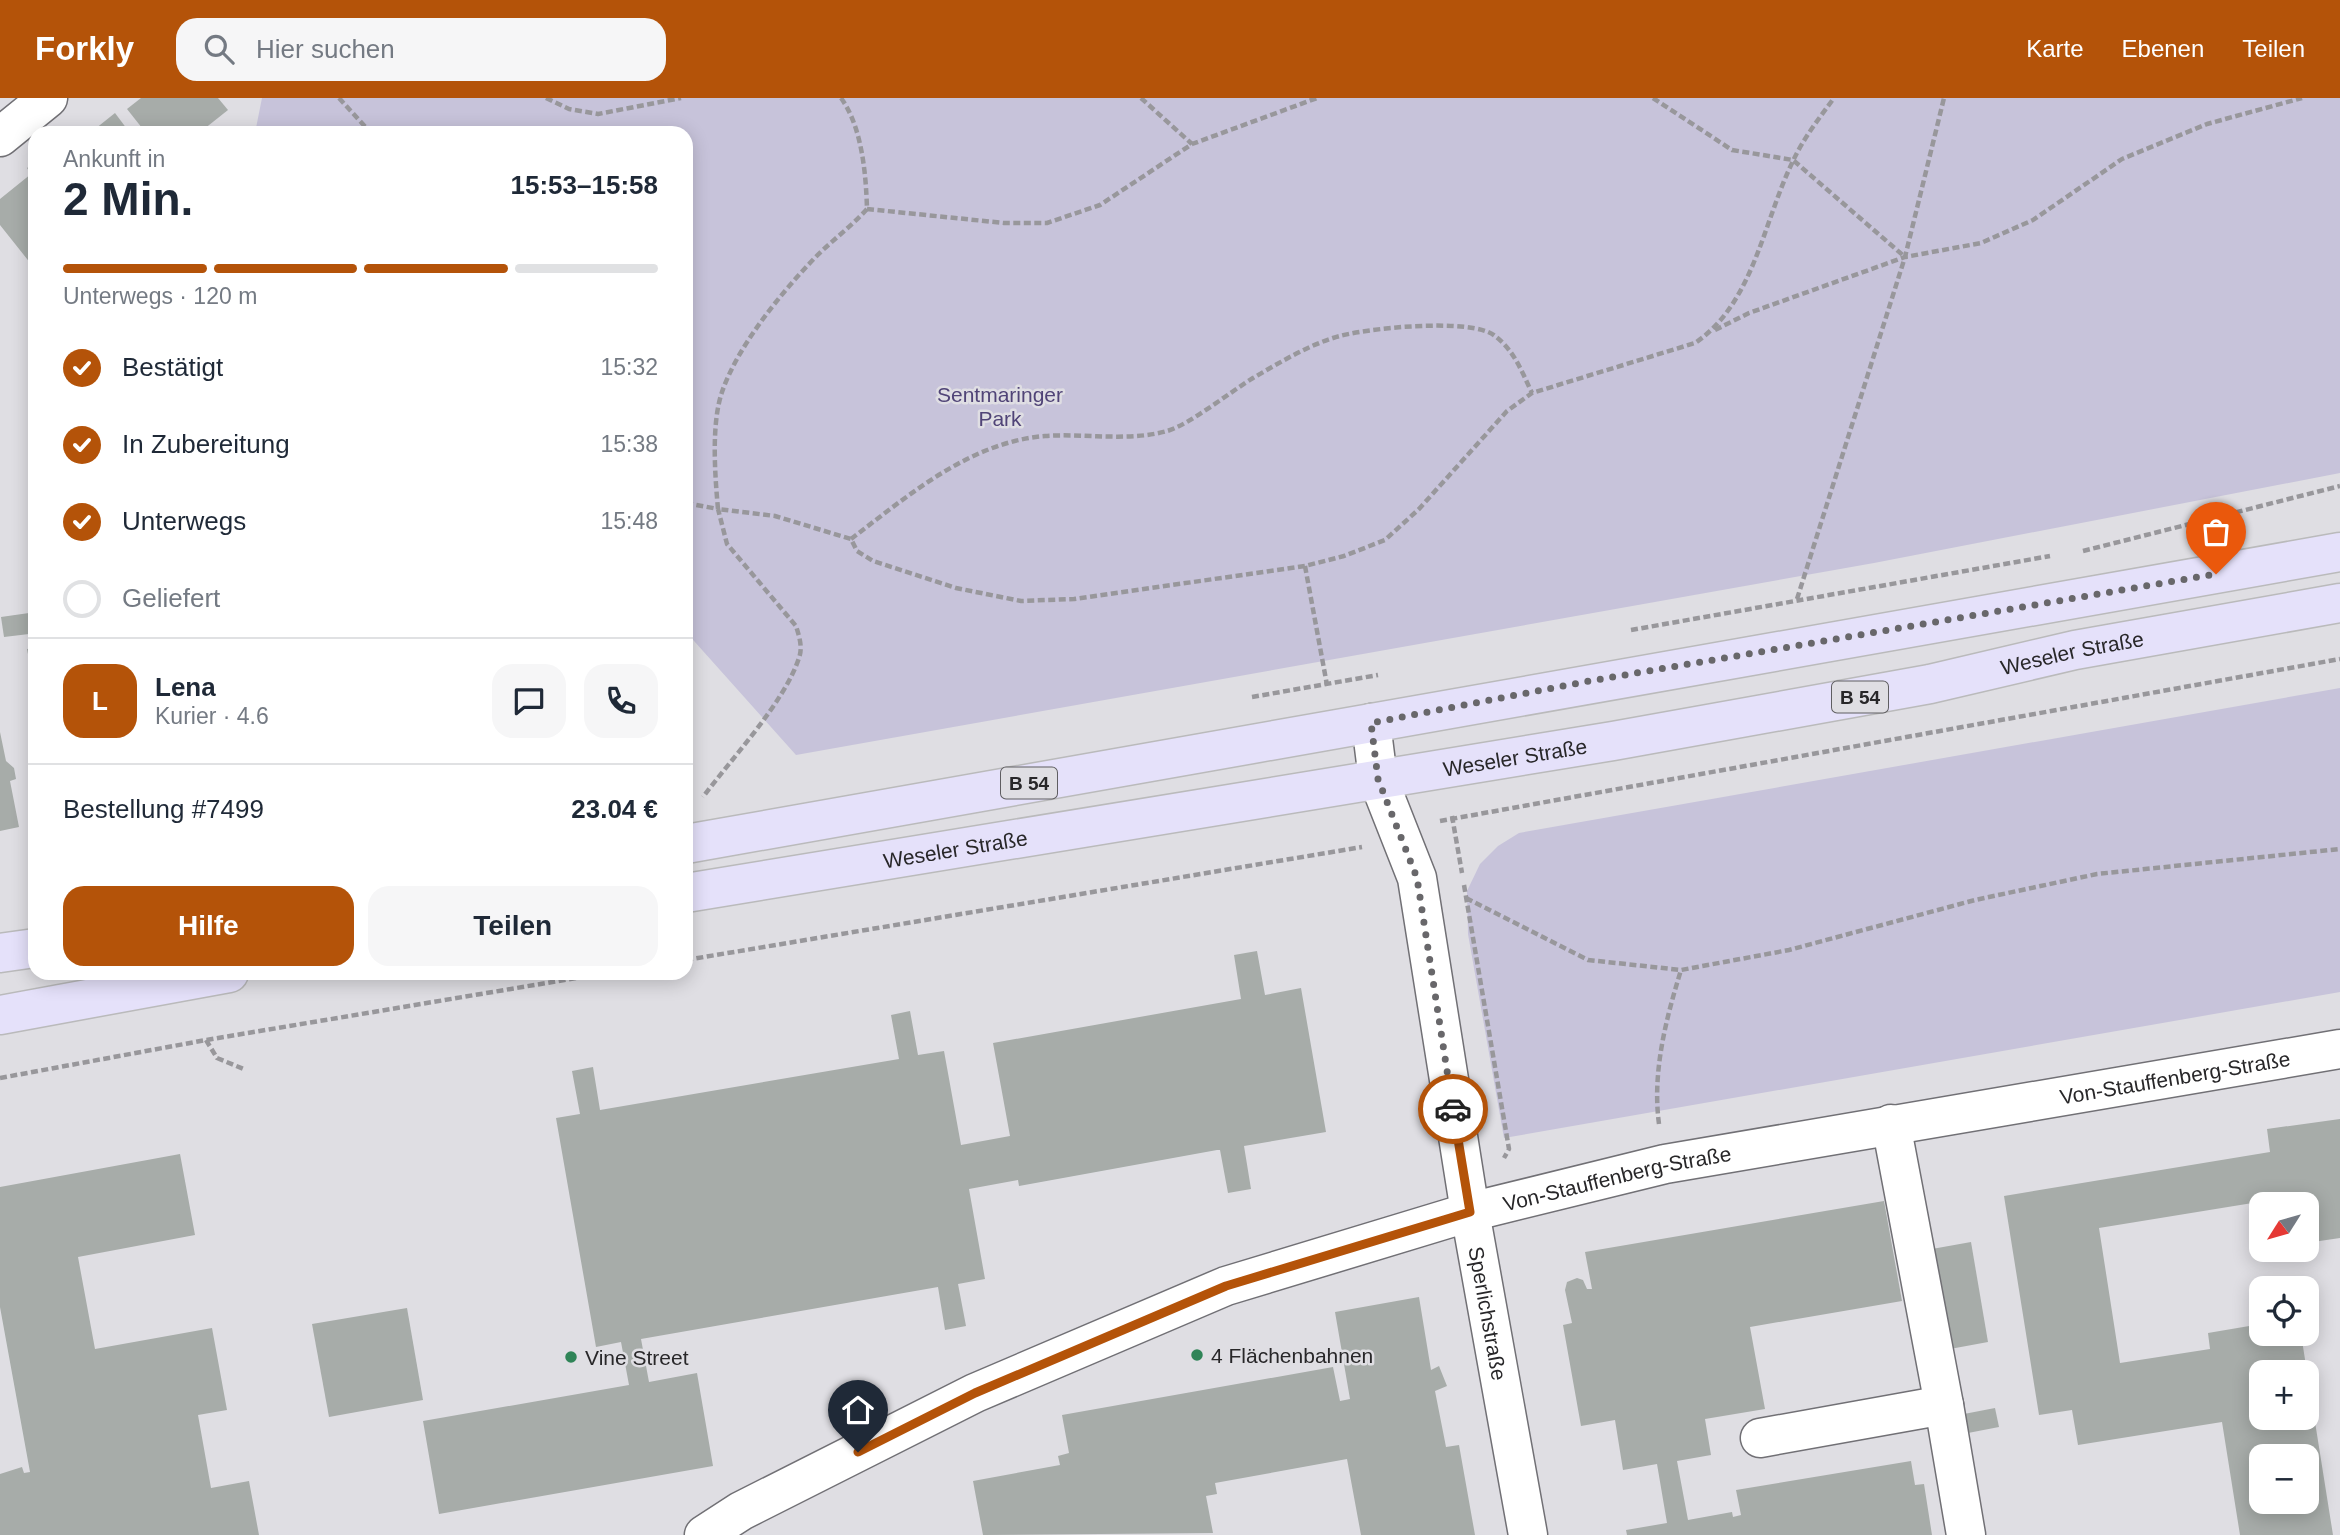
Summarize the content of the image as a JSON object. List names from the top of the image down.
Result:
{
  "streets": {
    "main road": ["Weseler Straße", "B 54"],
    "street": ["Von-Stauffenberg-Straße", "Sperlichstraße"]
  },
  "crossings": [
    ["Weseler Straße", "Sperlichstraße"],
    ["B 54", "Sperlichstraße"],
    ["Von-Stauffenberg-Straße", "Sperlichstraße"]
  ],
  "parks": ["Sentmaringer Park"],
  "places": ["4 Flächenbahnen", "Vine Street"],
  "north": "bottom left",
  "page": {
    "header": "Forkly",
    "search": "Hier suchen",
    "nav": ["Karte", "Ebenen", "Teilen"],
    "heading": ["2 Min.", "Ankunft in", "15:53–15:58"],
    "panel": [
      "Lena",
      "Kurier · 4.6",
      "Bestellung #7499",
      "23.04 €"
    ],
    "bar": "Unterwegs · 120 m",
    "list": [
      ["Bestätigt", "15:32"],
      ["In Zubereitung", "15:38"],
      ["Unterwegs", "15:48"],
      "Geliefert"
    ],
    "round": "L",
    "buttons": ["Hilfe", "Teilen"],
    "map_buttons": ["+", "−"]
  }
}
